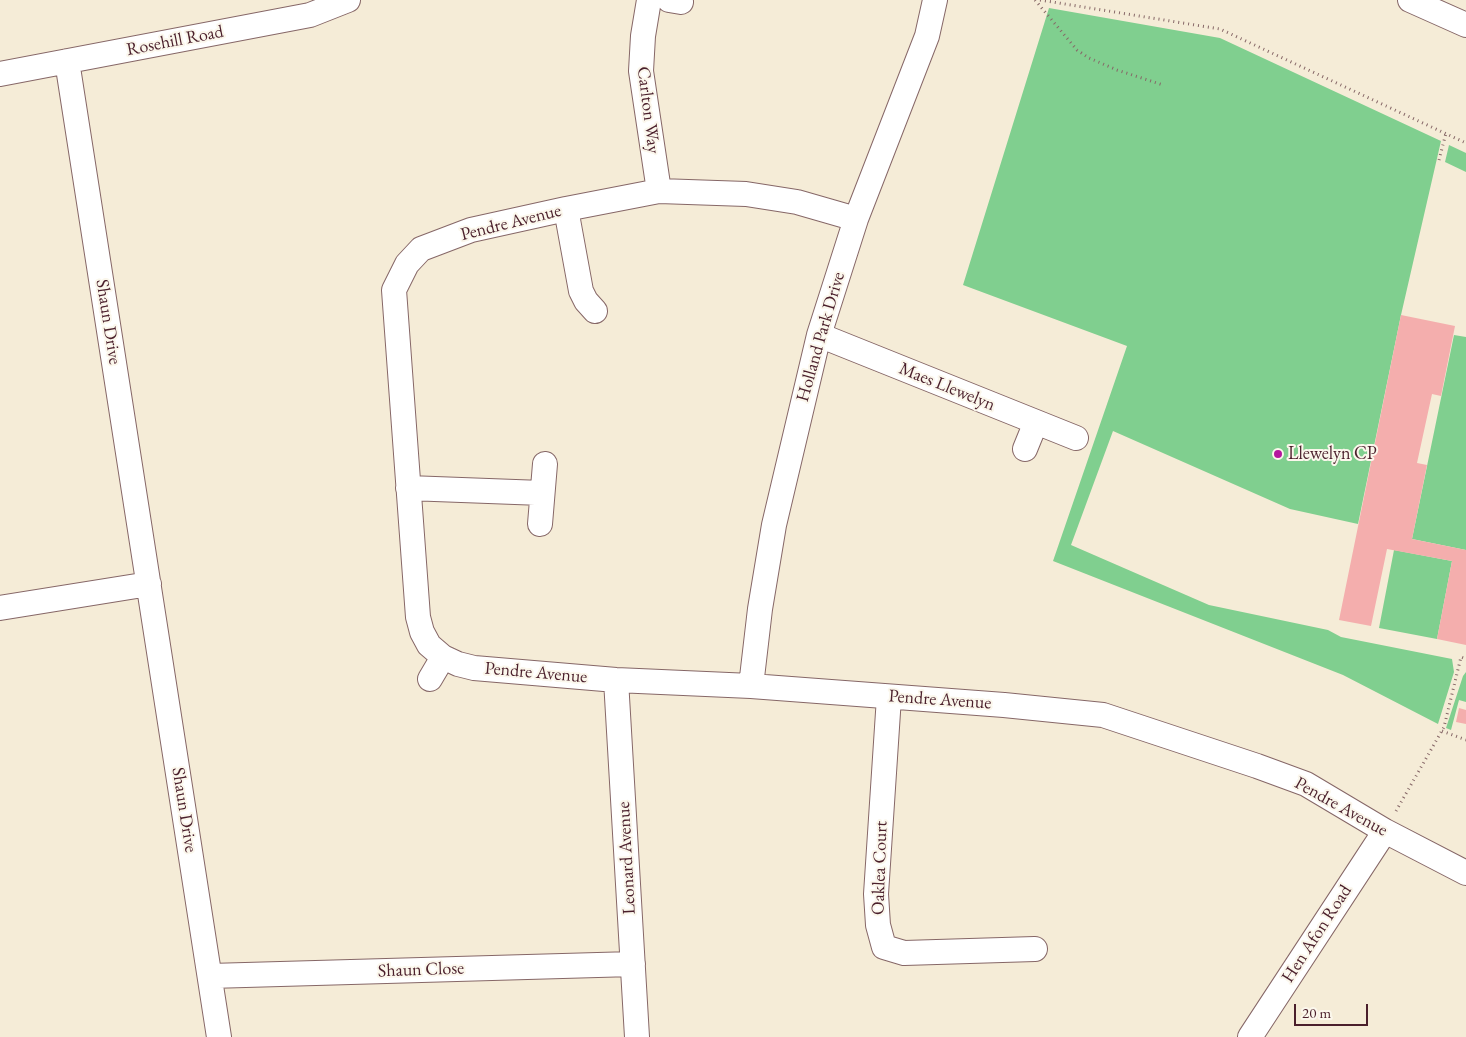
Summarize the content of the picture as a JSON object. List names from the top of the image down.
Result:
{
  "streets": {
    "street": [
      "Rosehill Road",
      "Carlton Way",
      "Pendre Avenue",
      "Shaun Drive",
      "Holland Park Drive",
      "Maes Llewelyn",
      "Leonard Avenue",
      "Oaklea Court",
      "Hen Afon Road",
      "Shaun Close"
    ]
  },
  "crossings": [
    ["Rosehill Road", "Shaun Drive"],
    ["Carlton Way", "Pendre Avenue"],
    ["Pendre Avenue", "Holland Park Drive"],
    ["Pendre Avenue", "Leonard Avenue"],
    ["Pendre Avenue", "Oaklea Court"],
    ["Pendre Avenue", "Hen Afon Road"],
    ["Shaun Drive", "Shaun Close"],
    ["Holland Park Drive", "Maes Llewelyn"],
    ["Leonard Avenue", "Shaun Close"]
  ],
  "places": ["Llewelyn CP"],
  "scale_bar": "20 m"
}
